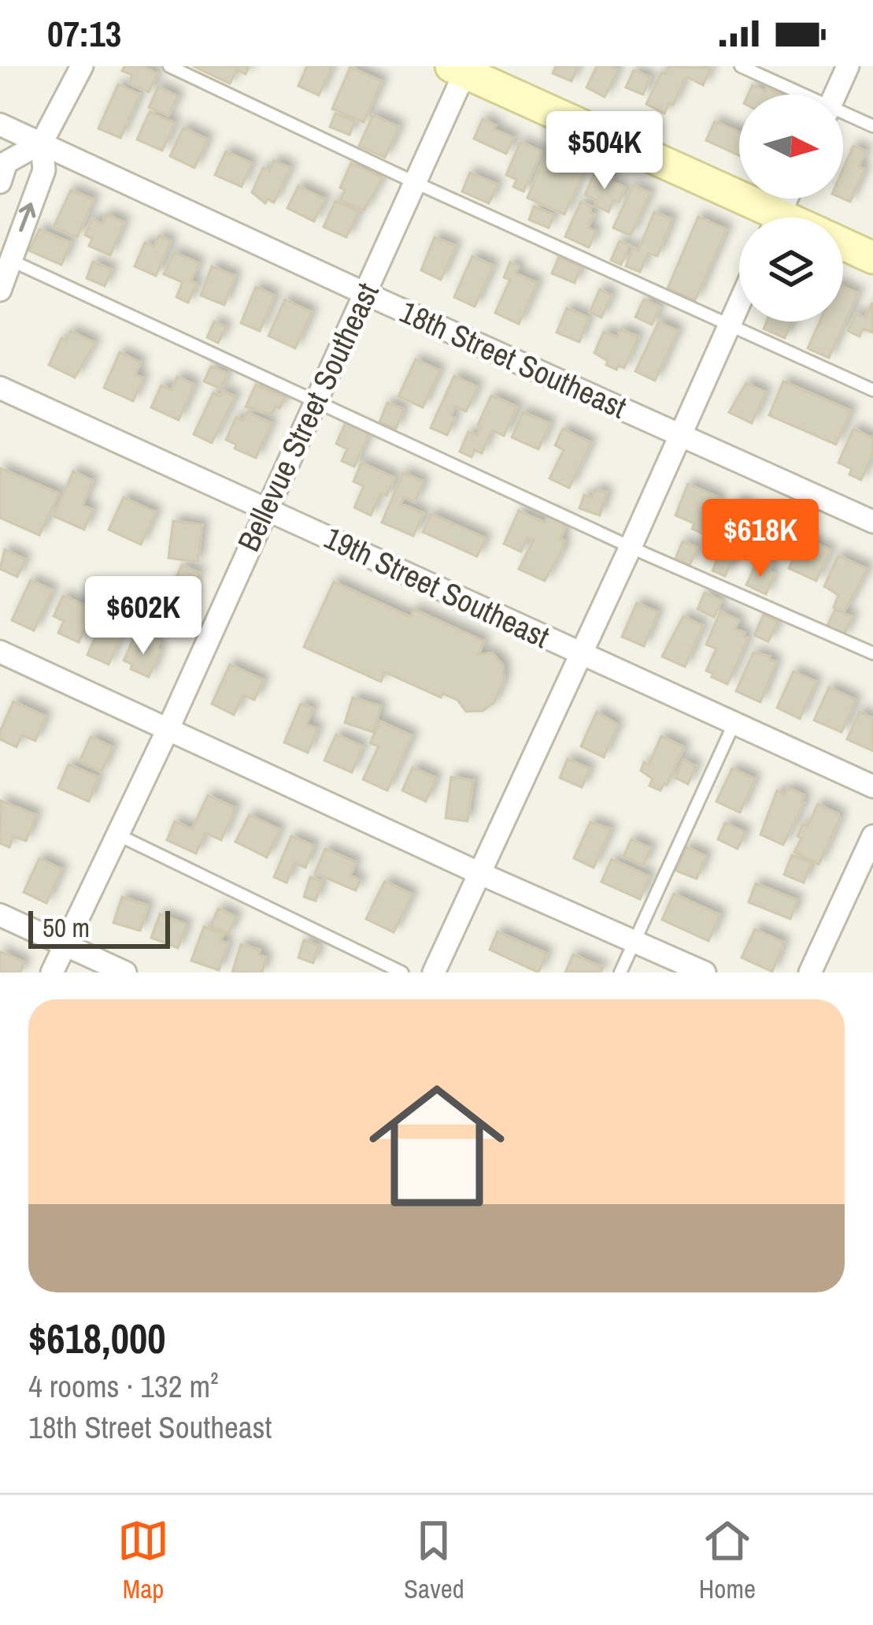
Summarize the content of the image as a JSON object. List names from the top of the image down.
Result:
{
  "streets": {
    "street": ["18th Street Southeast", "Bellevue Street Southeast", "19th Street Southeast"]
  },
  "crossings": [
    ["18th Street Southeast", "Bellevue Street Southeast"],
    ["Bellevue Street Southeast", "19th Street Southeast"]
  ],
  "scale_bar": "50 m",
  "north": "right",
  "page": {
    "status": "07:13",
    "price": ["$504K", "$618K", "$602K"],
    "scale": "50 m",
    "list": [
      {
        "name": "$618,000",
        "note": "4 rooms · 132 m² · 18th Street Southeast"
      }
    ],
    "tabs": ["Map", "Saved", "Home"]
  }
}
